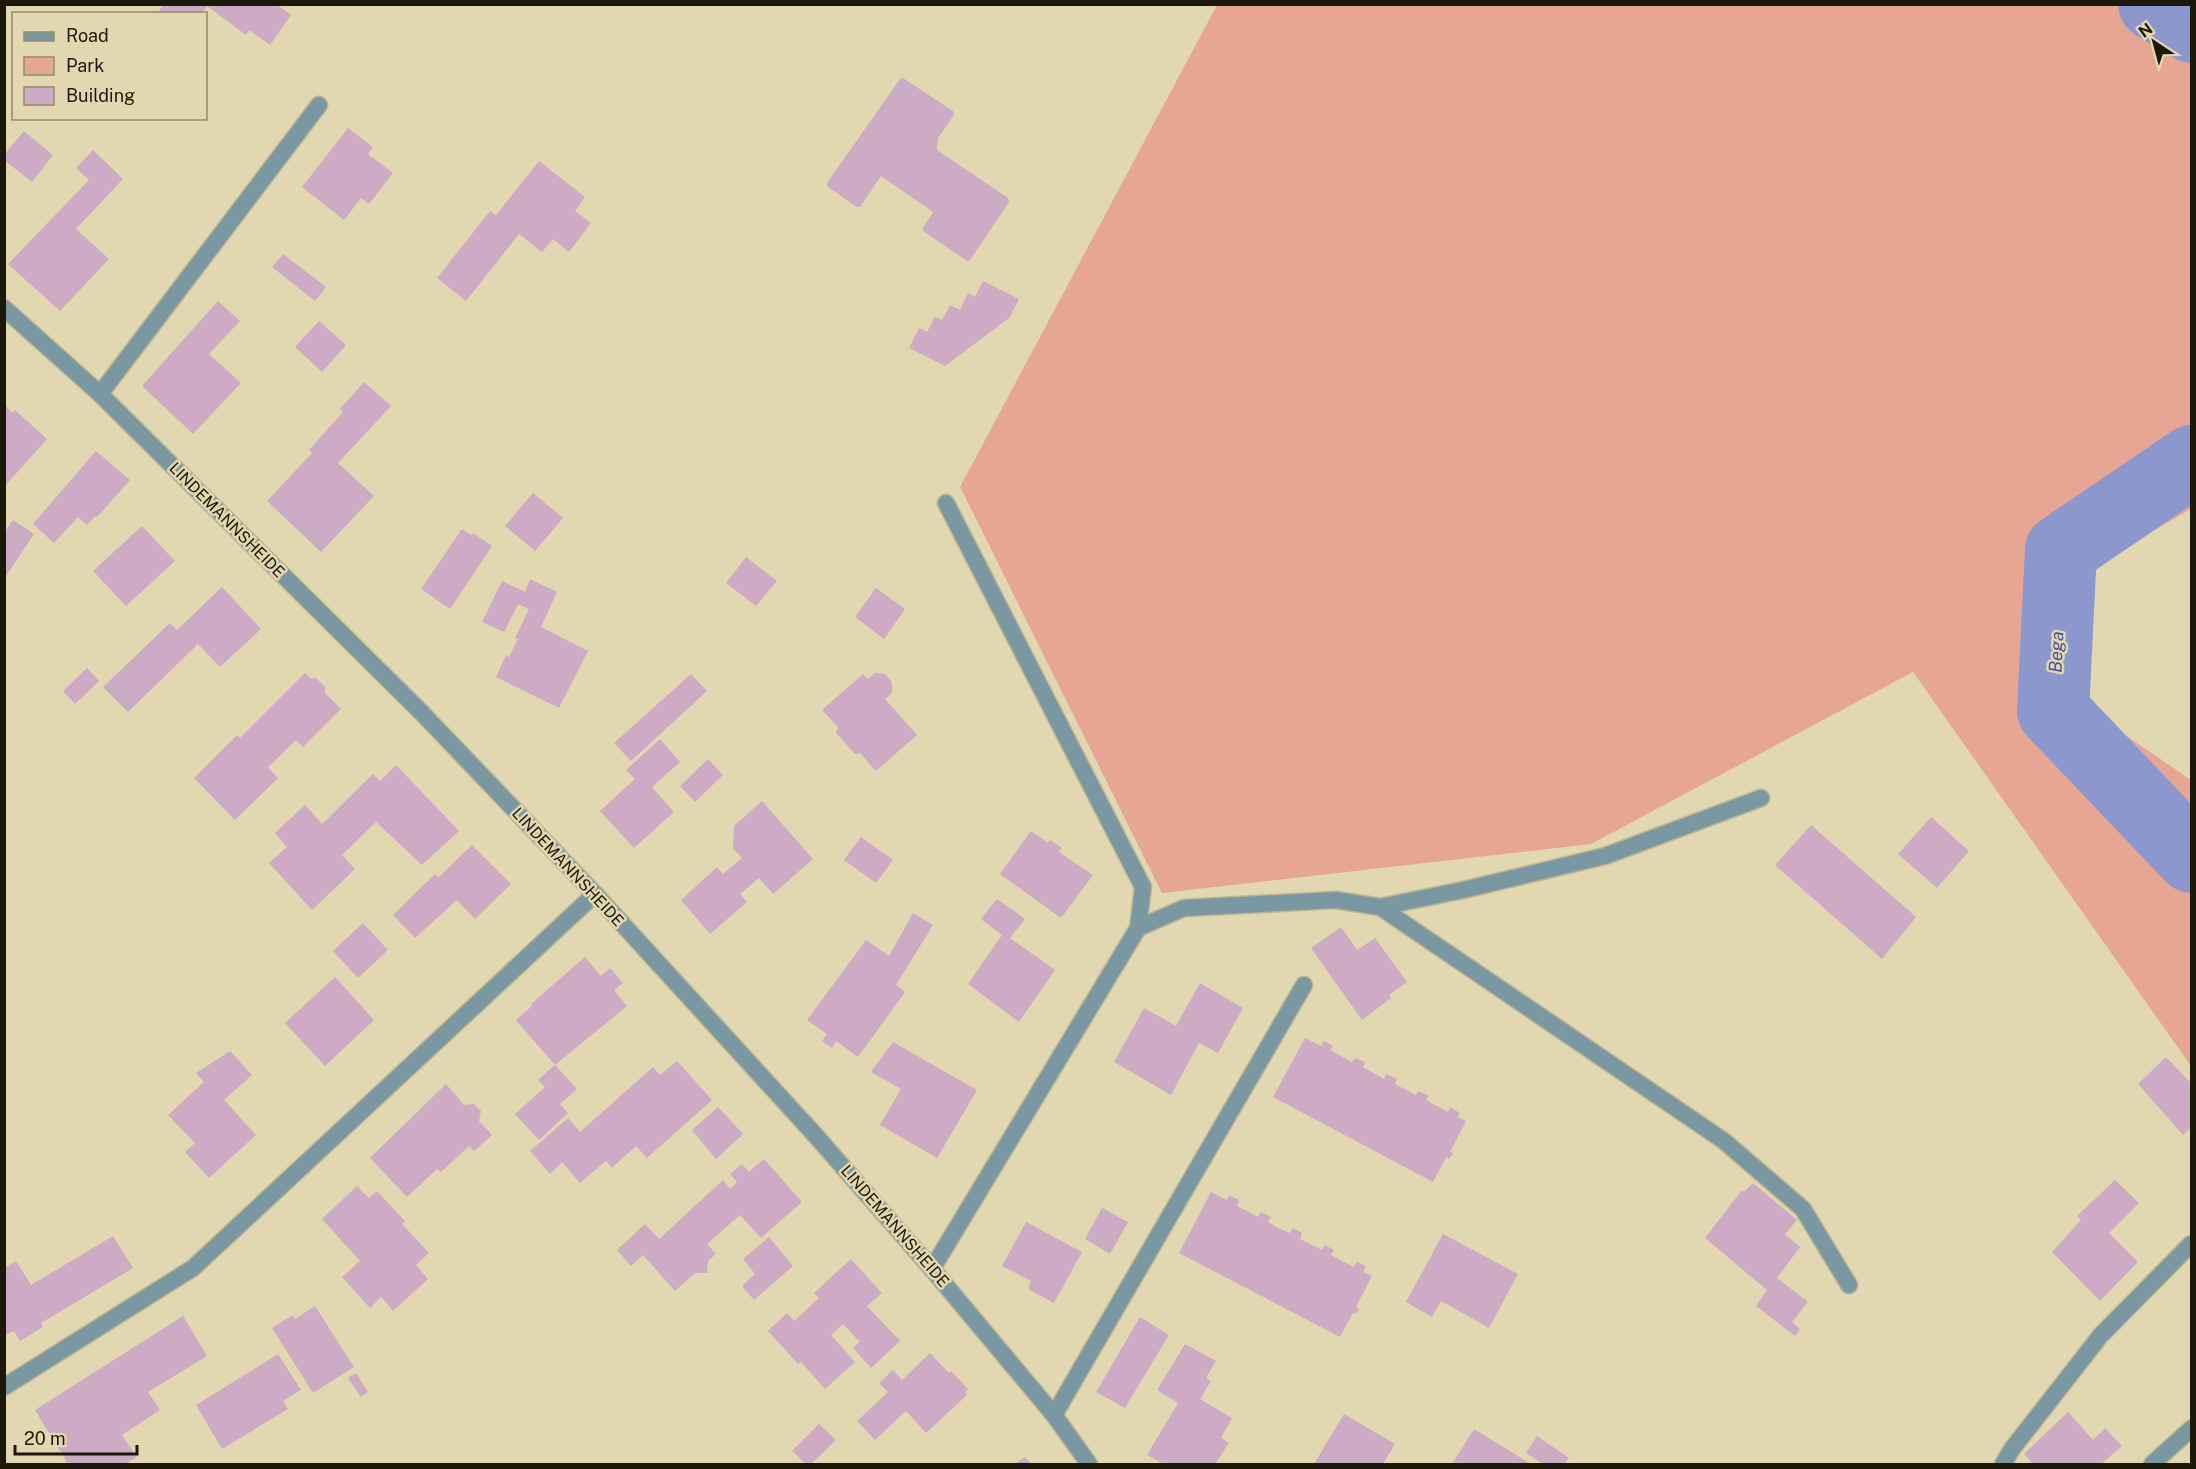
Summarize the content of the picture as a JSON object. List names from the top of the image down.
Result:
{
  "streets": {
    "street": ["LINDEMANNSHEIDE"]
  },
  "water": ["Bega"],
  "legend": ["Road", "Park", "Building"],
  "scale_bar": "20 m",
  "north": "top left"
}
